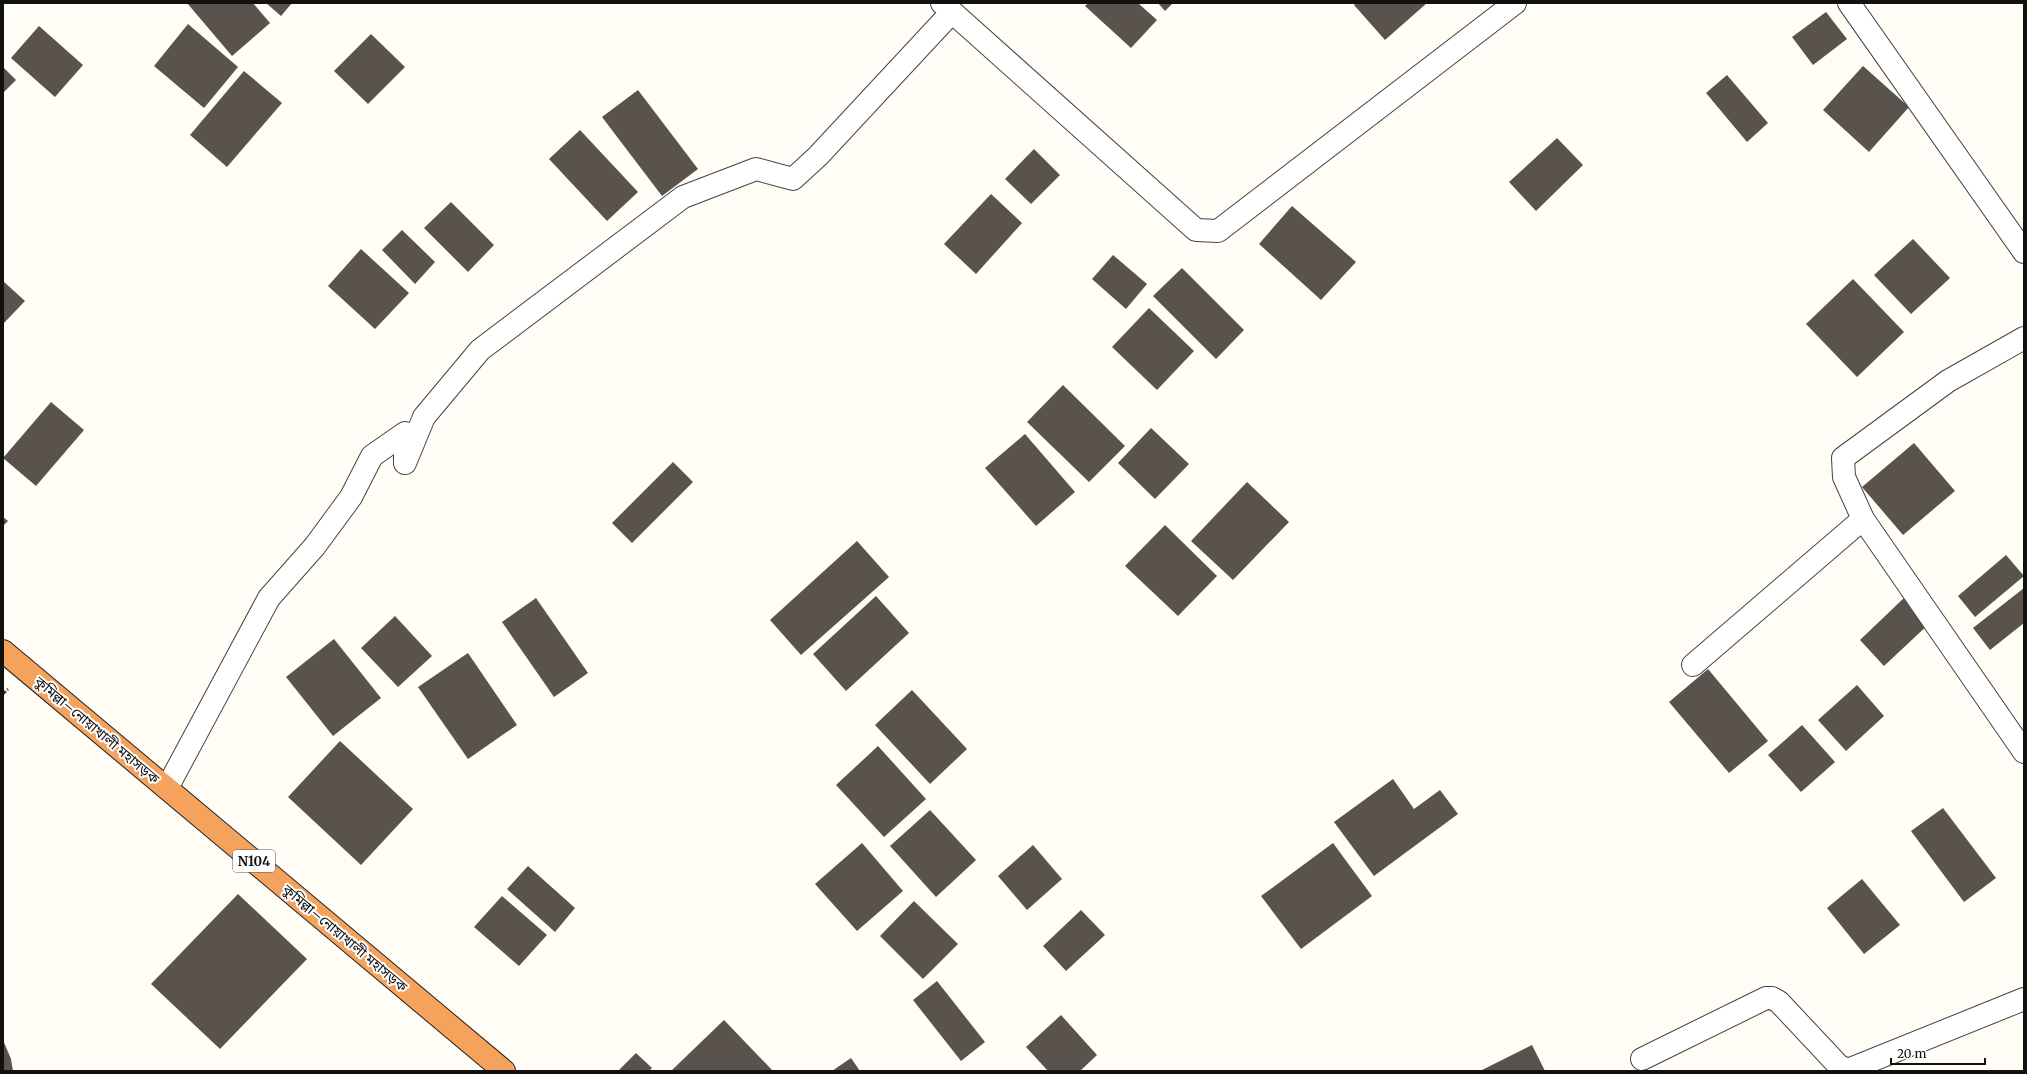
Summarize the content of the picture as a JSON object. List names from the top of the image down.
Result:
{
  "streets": {
    "highway": ["কুমিল্লা–নোয়াখালী মহাসড়ক", "N104"]
  },
  "scale_bar": "20 m"
}
